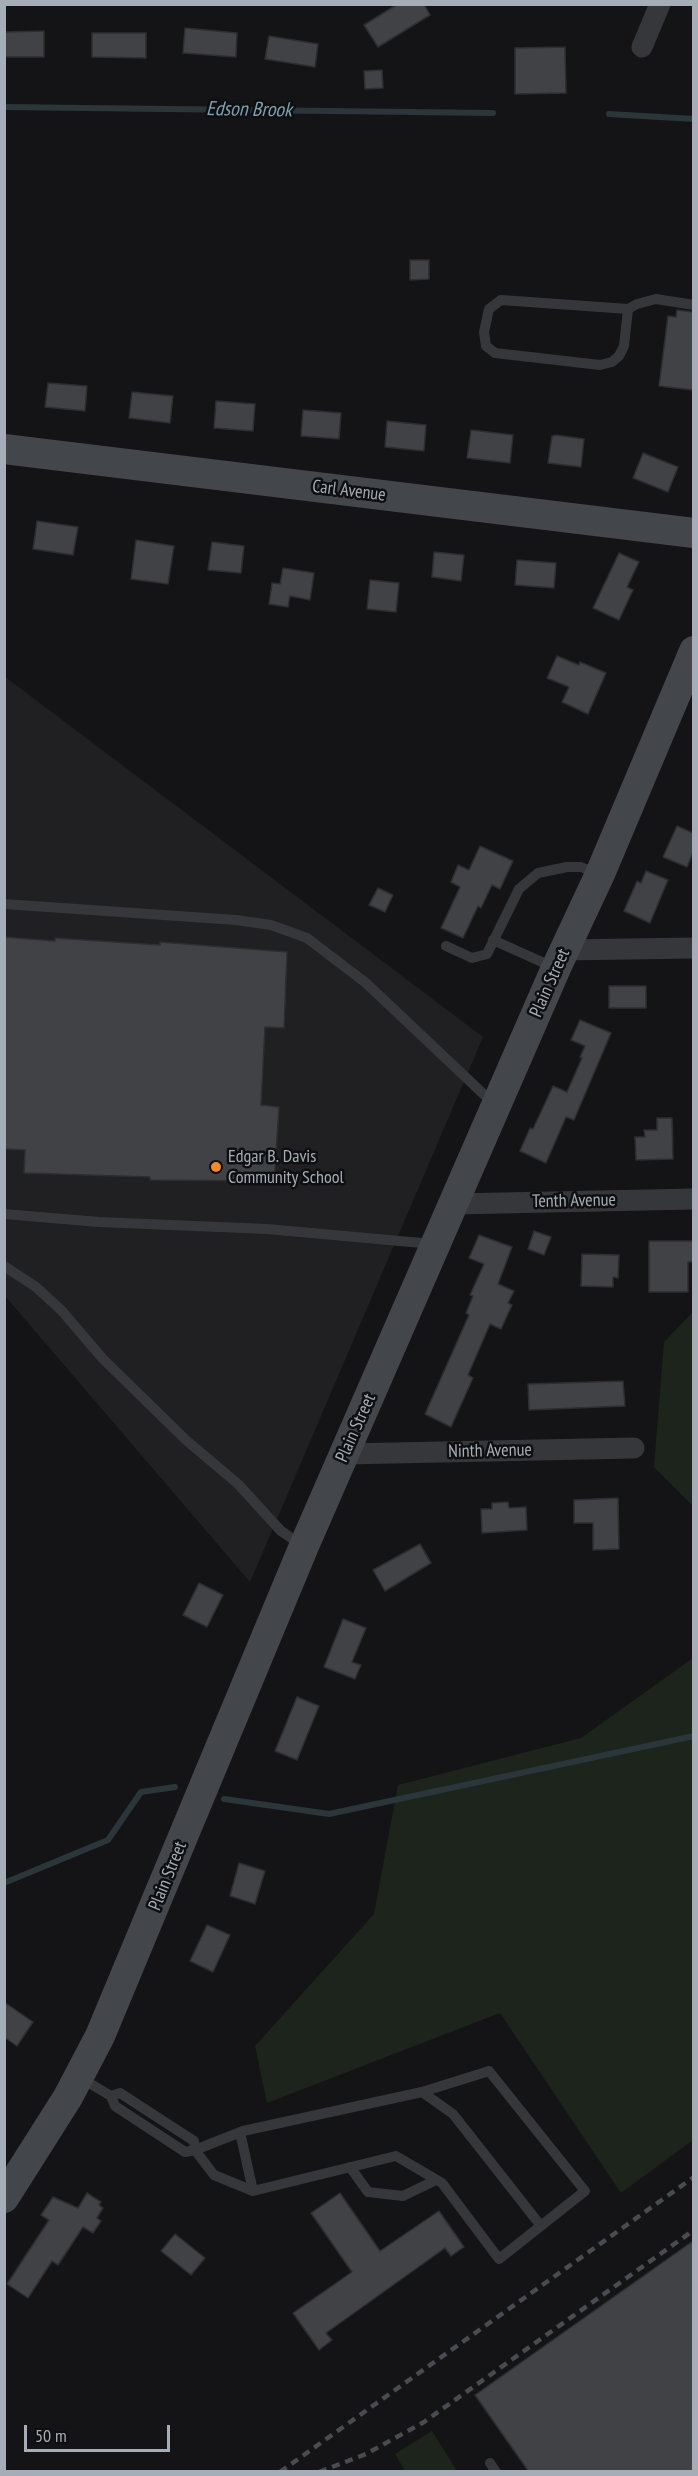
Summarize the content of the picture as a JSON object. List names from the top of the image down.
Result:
{
  "streets": {
    "main road": ["Carl Avenue", "Plain Street"],
    "street": ["Tenth Avenue", "Ninth Avenue"]
  },
  "crossings": [
    ["Plain Street", "Tenth Avenue"],
    ["Plain Street", "Ninth Avenue"]
  ],
  "water": ["Edson Brook"],
  "places": ["Edgar B. Davis Community School"],
  "scale_bar": "50 m"
}
